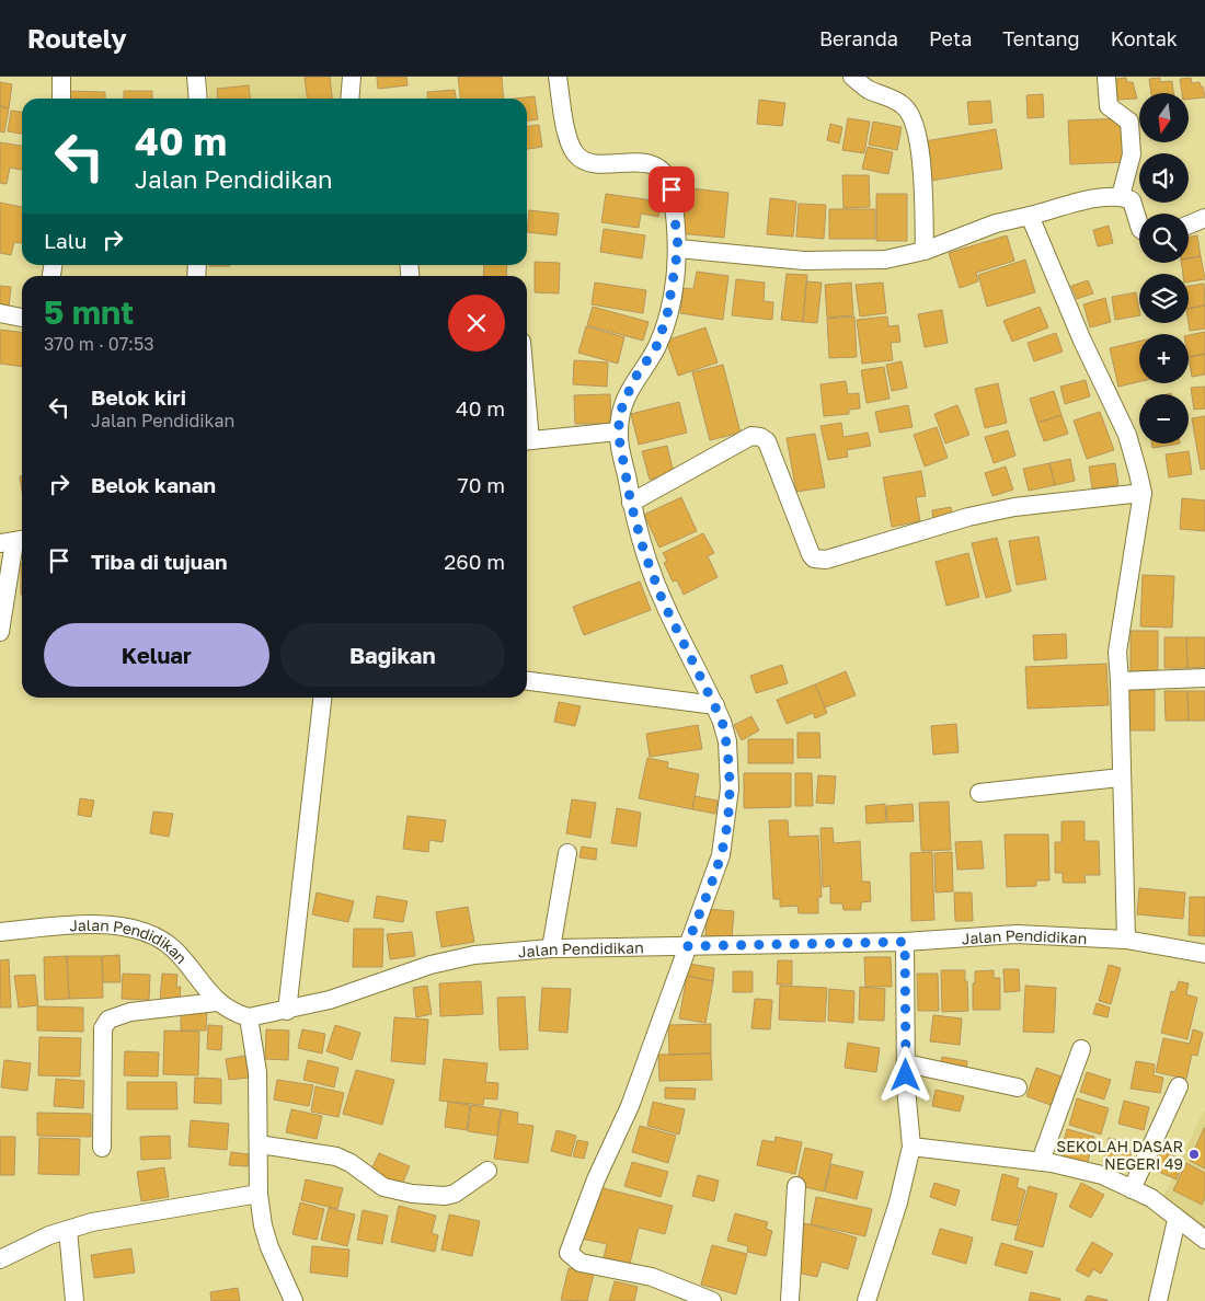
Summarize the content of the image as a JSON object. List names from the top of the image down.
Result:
{
  "streets": {
    "street": ["Jalan Pendidikan"]
  },
  "places": ["SEKOLAH DASAR NEGERI 49"],
  "north": "bottom",
  "page": {
    "header": "Routely",
    "nav": [
      "Beranda",
      "Peta",
      "Tentang",
      "Kontak"
    ],
    "map_buttons": ["+", "−"],
    "turn": ["40 m", "Jalan Pendidikan"],
    "then": "Lalu",
    "heading": ["5 mnt", "370 m · 07:53"],
    "list": [
      {
        "name": "Belok kiri",
        "note": "Jalan Pendidikan",
        "value": "40 m"
      },
      {
        "name": "Belok kanan",
        "value": "70 m"
      },
      {
        "name": "Tiba di tujuan",
        "value": "260 m"
      }
    ],
    "buttons": ["Keluar", "Bagikan"]
  }
}
